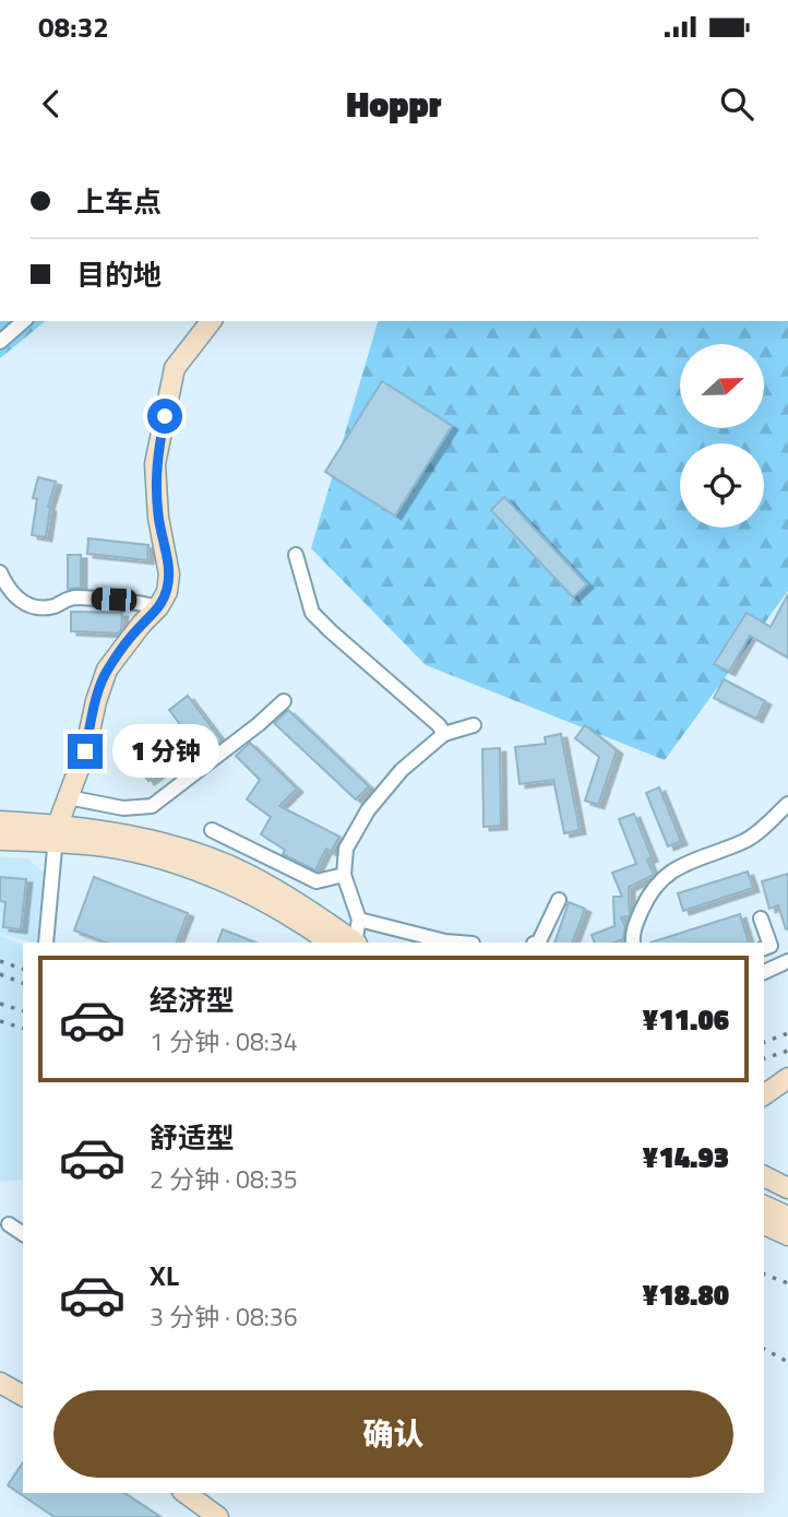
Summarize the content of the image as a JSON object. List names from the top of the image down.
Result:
{
  "north": "right",
  "page": {
    "status": "08:32",
    "header": "Hoppr",
    "banner": ["上车点", "目的地"],
    "bubble": "1 分钟",
    "list": [
      {
        "name": "经济型",
        "note": "1 分钟 · 08:34",
        "value": "¥11.06"
      },
      {
        "name": "舒适型",
        "note": "2 分钟 · 08:35",
        "value": "¥14.93"
      },
      {
        "name": "XL",
        "note": "3 分钟 · 08:36",
        "value": "¥18.80"
      }
    ],
    "buttons": "确认"
  }
}
